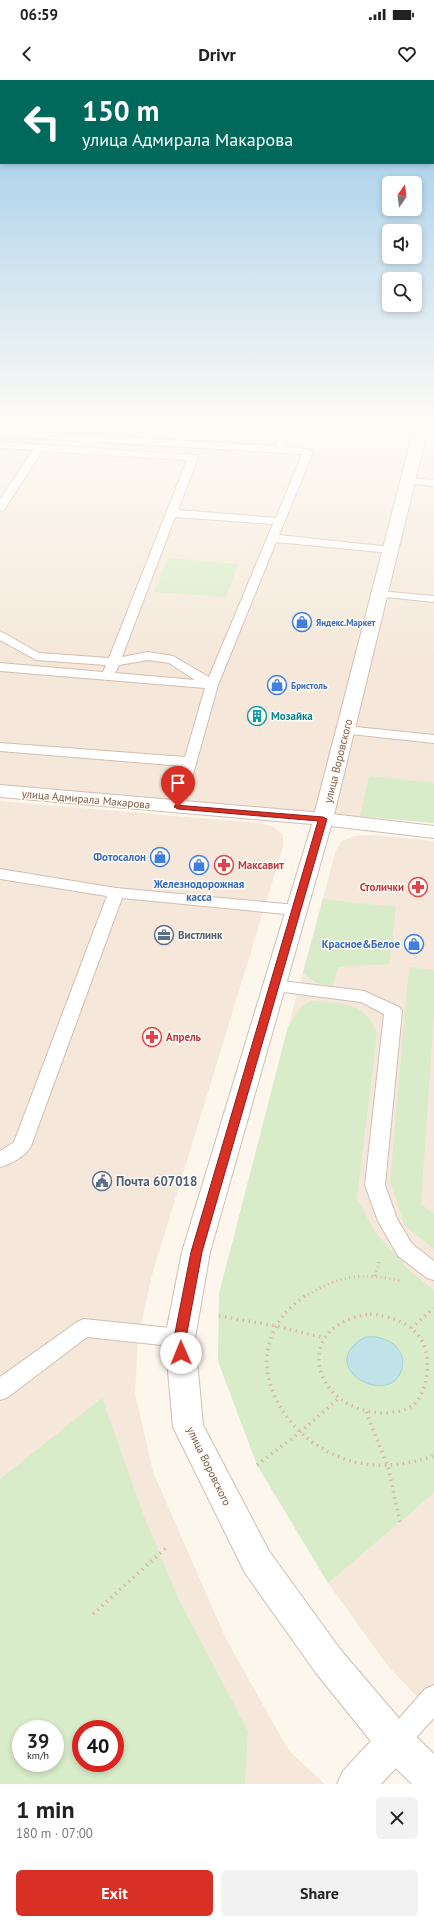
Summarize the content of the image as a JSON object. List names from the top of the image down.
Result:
{
  "streets": {
    "street": ["улица Воровского", "улица Адмирала Макарова"]
  },
  "crossings": [
    ["улица Воровского", "улица Адмирала Макарова"]
  ],
  "places": {
    "shop": [
      "Яндекс.Маркет",
      "Бристоль",
      "Фотосалон",
      "Железнодорожная касса",
      "Красное&Белое"
    ],
    "building": ["Мозайка"],
    "pharmacy": ["Максавит", "Столички", "Апрель"],
    "office": ["Вистлинк"],
    "public building": ["Почта 607018"]
  },
  "north": "top",
  "page": {
    "status": "06:59",
    "header": "Drivr",
    "turn": ["150 m", "улица Адмирала Макарова"],
    "speed": "39 km/h",
    "limit": "40",
    "heading": ["1 min", "180 m · 07:00"],
    "buttons": ["Exit", "Share"]
  }
}
